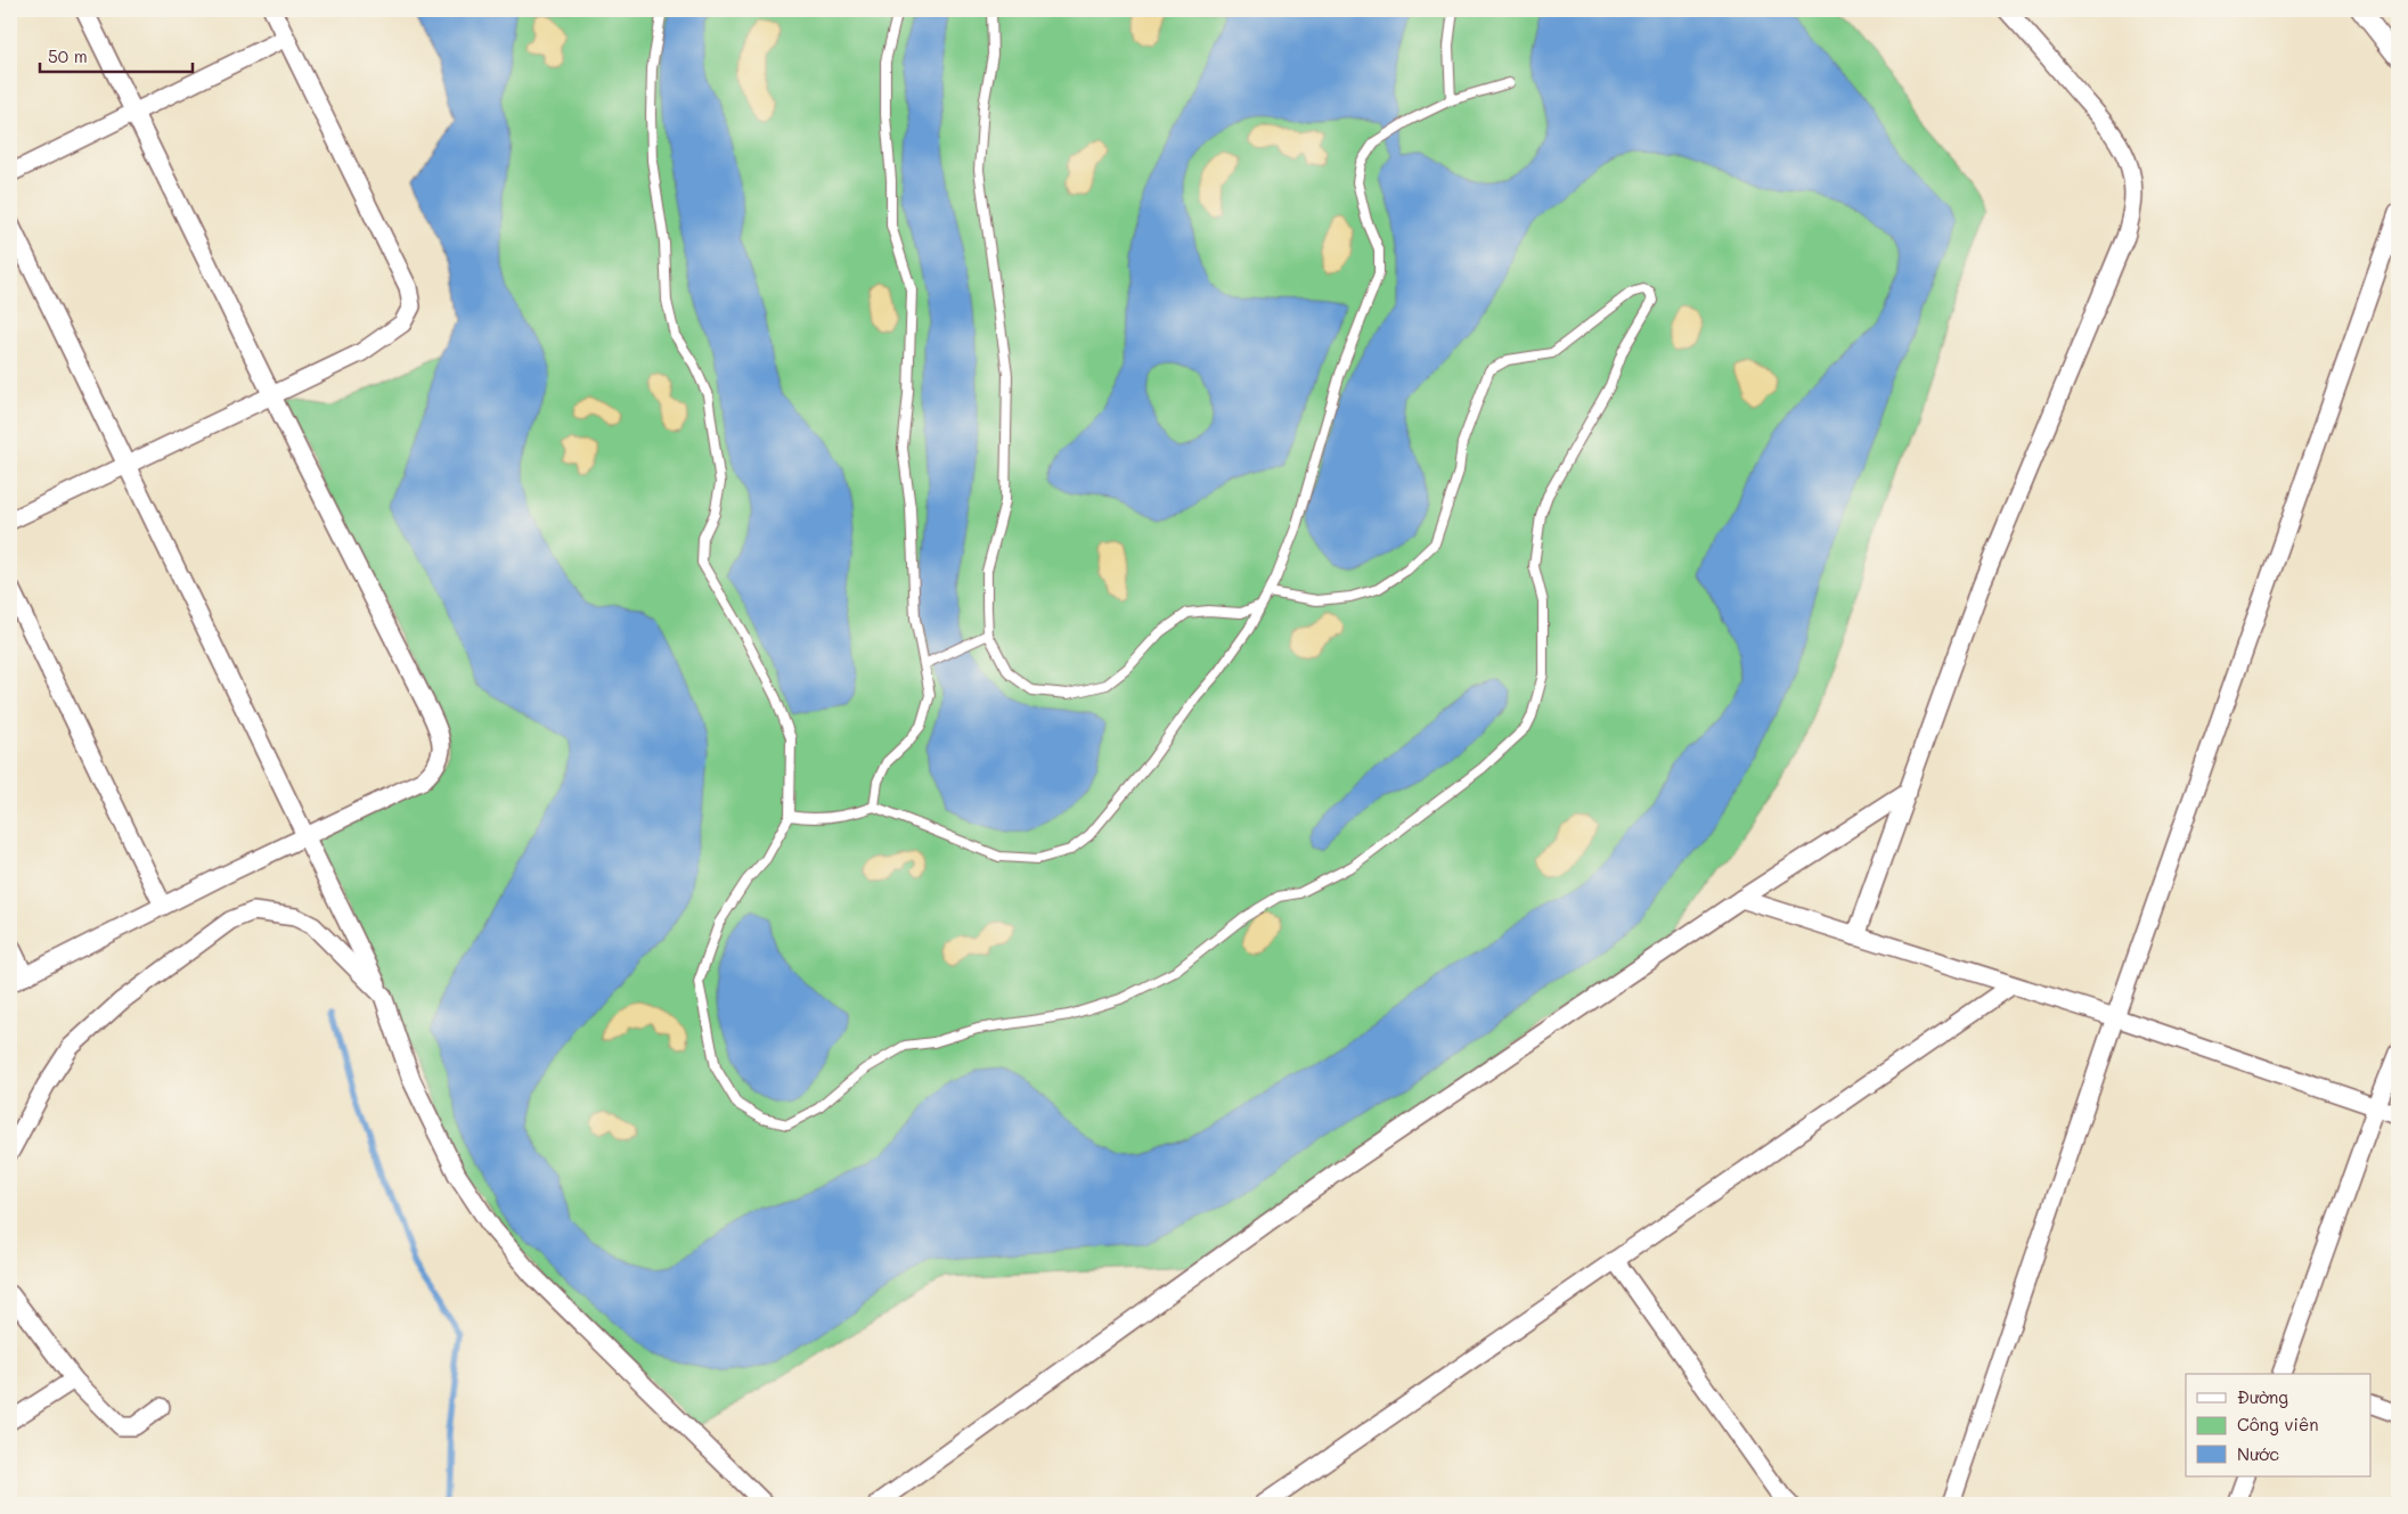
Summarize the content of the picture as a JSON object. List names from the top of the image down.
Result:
{
  "legend": ["Đường", "Công viên", "Nước"],
  "scale_bar": "50 m"
}
